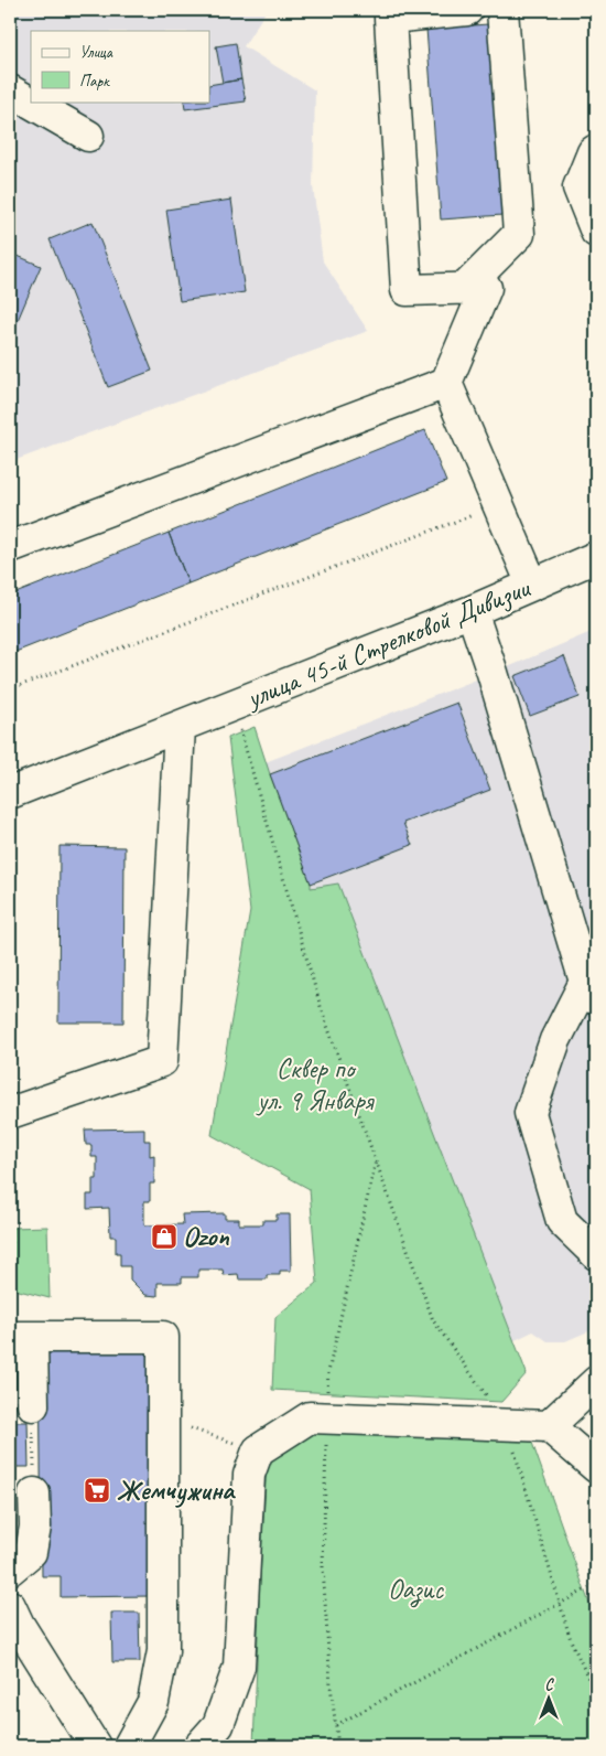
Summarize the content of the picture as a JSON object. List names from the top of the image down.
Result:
{
  "streets": {
    "street": ["улица 45-й Стрелковой Дивизии"]
  },
  "parks": ["Сквер по ул. 9 Января", "Оазис"],
  "places": {
    "shop": ["Ozon"],
    "supermarket": ["Жемчужина"]
  },
  "legend": ["Улица", "Парк"],
  "north": "top"
}
